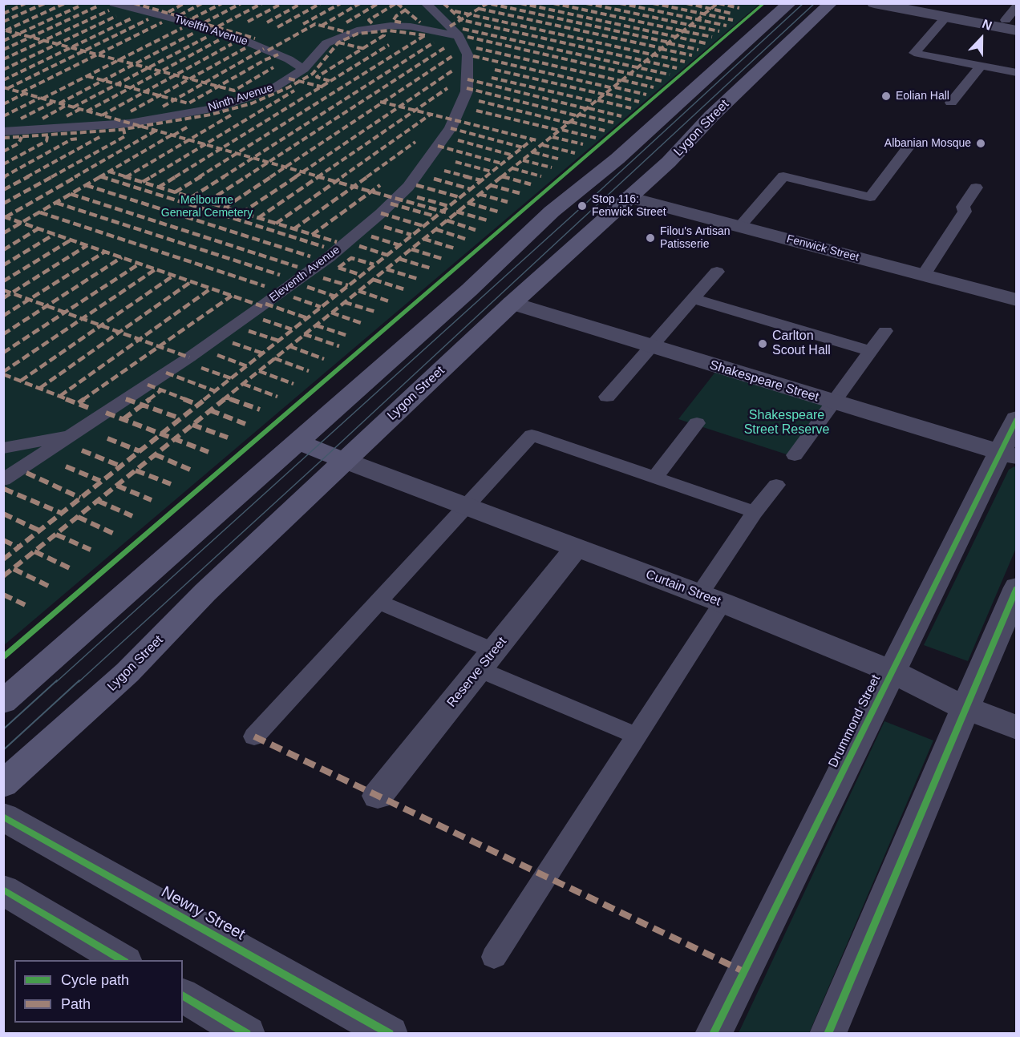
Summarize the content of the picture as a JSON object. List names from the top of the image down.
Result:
{
  "streets": {
    "street": [
      "Lygon Street",
      "Fenwick Street",
      "Shakespeare Street",
      "Curtain Street",
      "Reserve Street",
      "Drummond Street",
      "Newry Street"
    ],
    "lane": ["Twelfth Avenue", "Ninth Avenue", "Eleventh Avenue"]
  },
  "crossings": [
    ["Twelfth Avenue", "Ninth Avenue"],
    ["Ninth Avenue", "Eleventh Avenue"],
    ["Lygon Street", "Fenwick Street"],
    ["Lygon Street", "Shakespeare Street"],
    ["Lygon Street", "Curtain Street"],
    ["Shakespeare Street", "Drummond Street"],
    ["Curtain Street", "Reserve Street"],
    ["Curtain Street", "Drummond Street"]
  ],
  "parks": ["Melbourne General Cemetery", "Shakespeare Street Reserve"],
  "places": [
    "Eolian Hall",
    "Albanian Mosque",
    "Stop 116: Fenwick Street",
    "Filou's Artisan Patisserie",
    "Carlton Scout Hall"
  ],
  "legend": ["Cycle path", "Path"],
  "north": "top"
}
